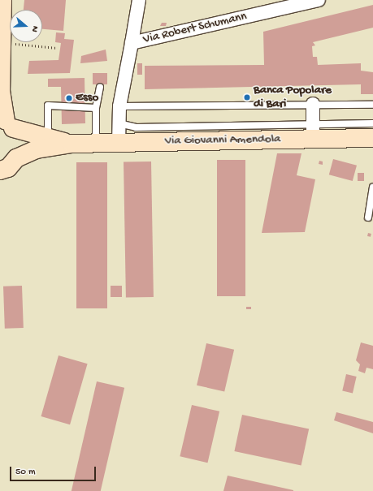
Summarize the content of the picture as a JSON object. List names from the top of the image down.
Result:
{
  "streets": {
    "main road": ["Via Giovanni Amendola"],
    "street": ["Via Robert Schumann"]
  },
  "crossings": [
    ["Via Robert Schumann", "Via Giovanni Amendola"]
  ],
  "places": ["Banca Popolare di Bari", "Esso"],
  "scale_bar": "50 m",
  "north": "right"
}
